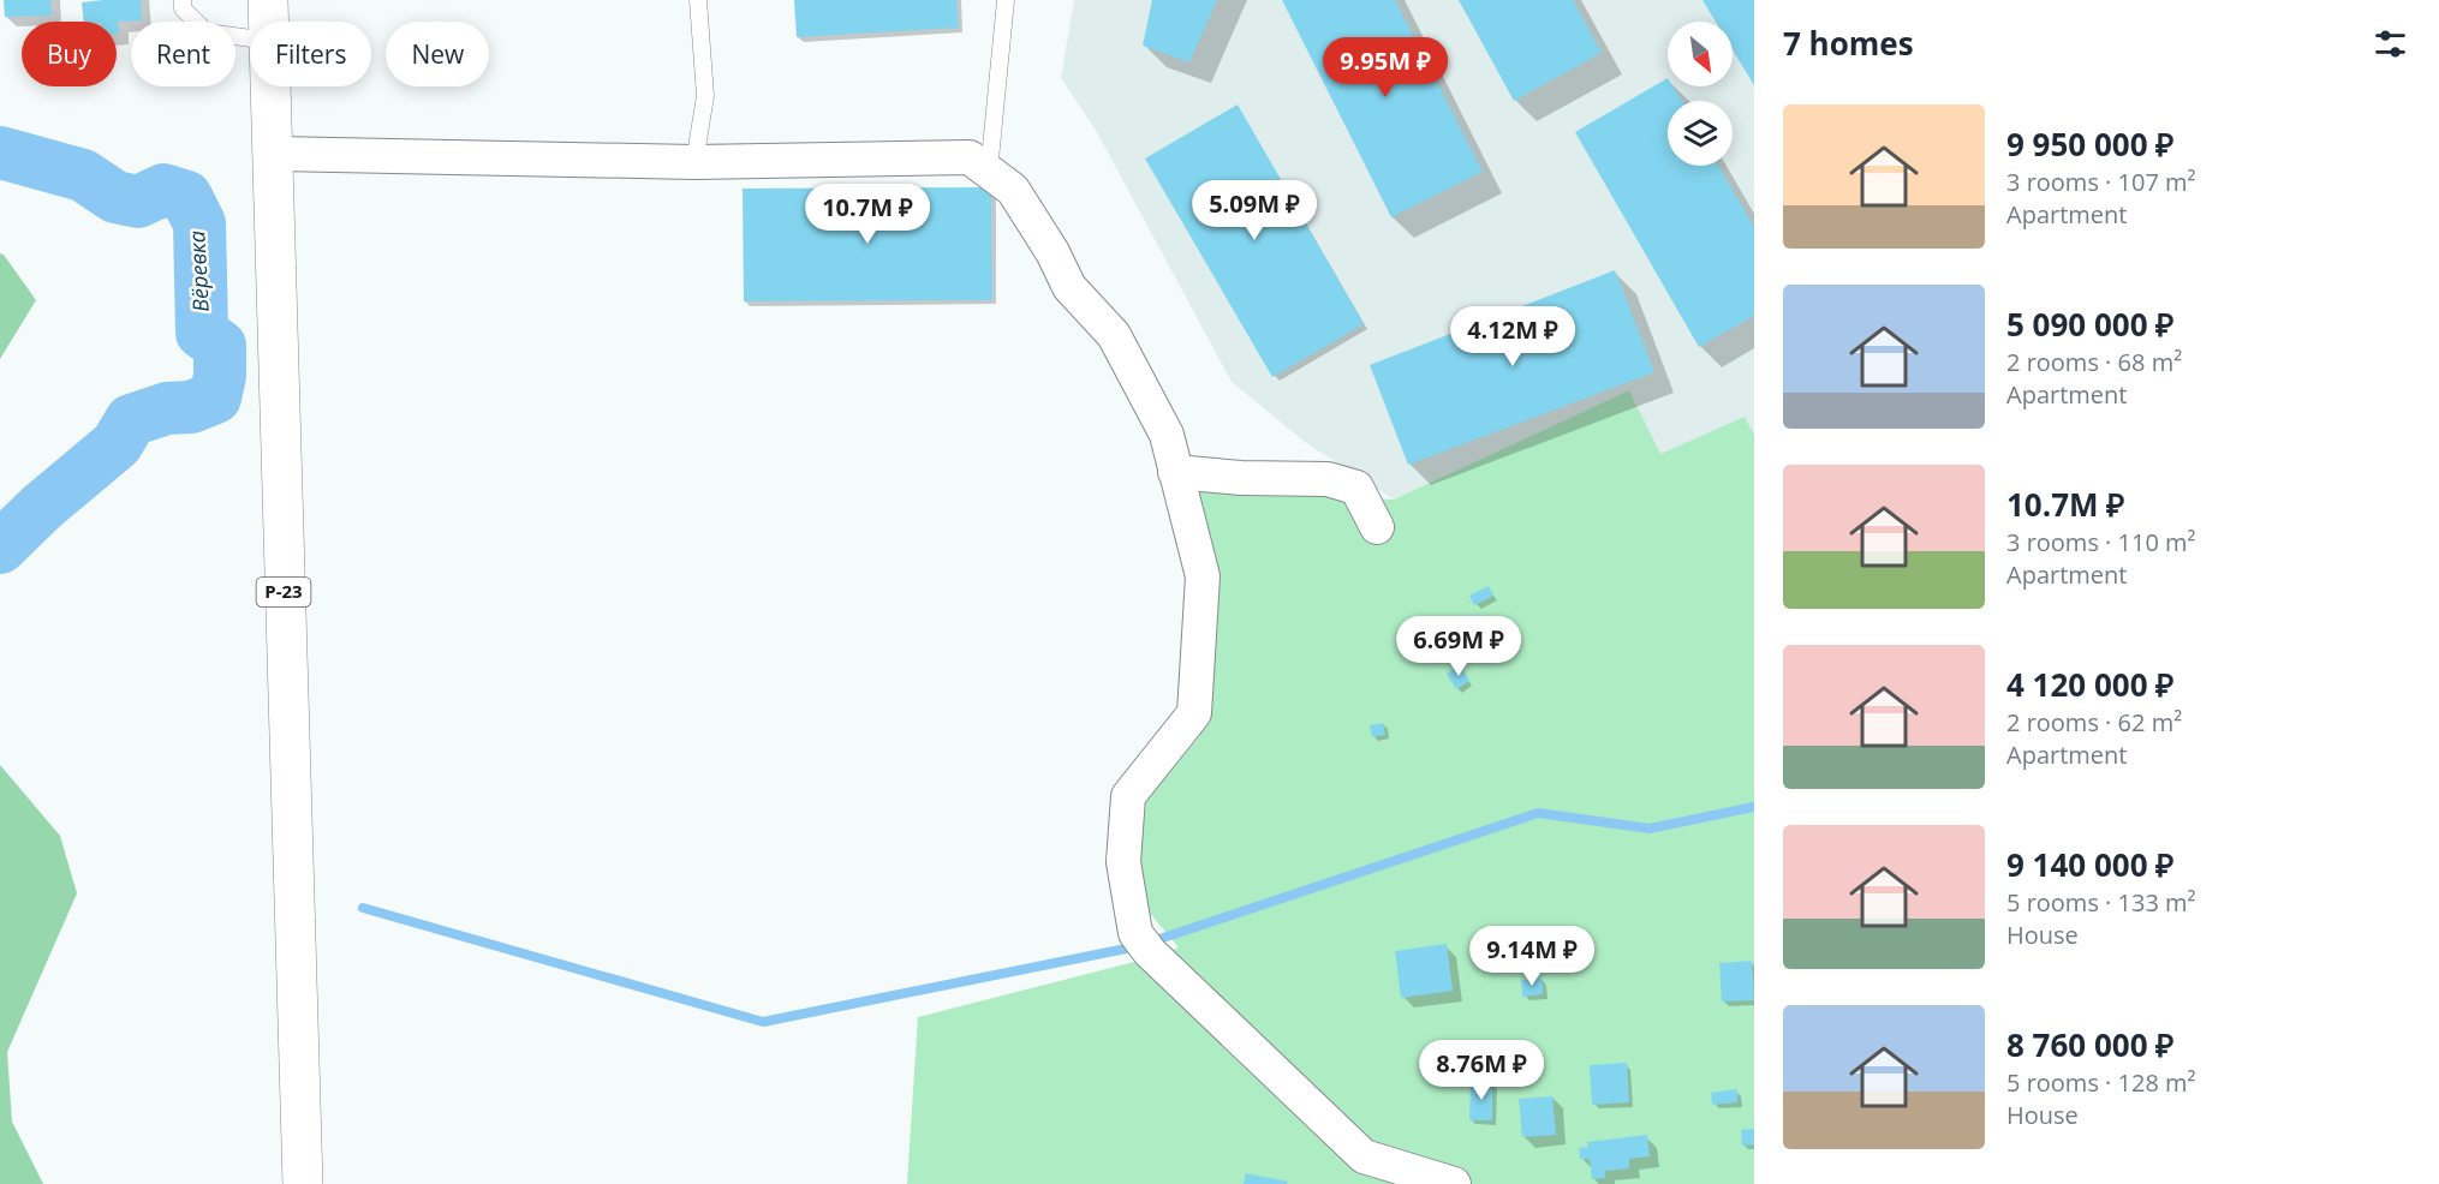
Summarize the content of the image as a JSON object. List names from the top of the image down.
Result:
{
  "streets": {
    "main road": ["Р-23"]
  },
  "water": ["Вёревка"],
  "north": "bottom right",
  "page": {
    "heading": "7 homes",
    "chip": [
      "Buy",
      "Rent",
      "Filters",
      "New"
    ],
    "price": [
      "9.95M ₽",
      "5.09M ₽",
      "10.7M ₽",
      "4.12M ₽",
      "6.69M ₽",
      "9.14M ₽",
      "8.76M ₽"
    ],
    "list": [
      {
        "name": "9 950 000 ₽",
        "note": "3 rooms · 107 m² · Apartment"
      },
      {
        "name": "5 090 000 ₽",
        "note": "2 rooms · 68 m² · Apartment"
      },
      {
        "name": "10.7M ₽",
        "note": "3 rooms · 110 m² · Apartment"
      },
      {
        "name": "4 120 000 ₽",
        "note": "2 rooms · 62 m² · Apartment"
      },
      {
        "name": "9 140 000 ₽",
        "note": "5 rooms · 133 m² · House"
      },
      {
        "name": "8 760 000 ₽",
        "note": "5 rooms · 128 m² · House"
      }
    ]
  }
}
